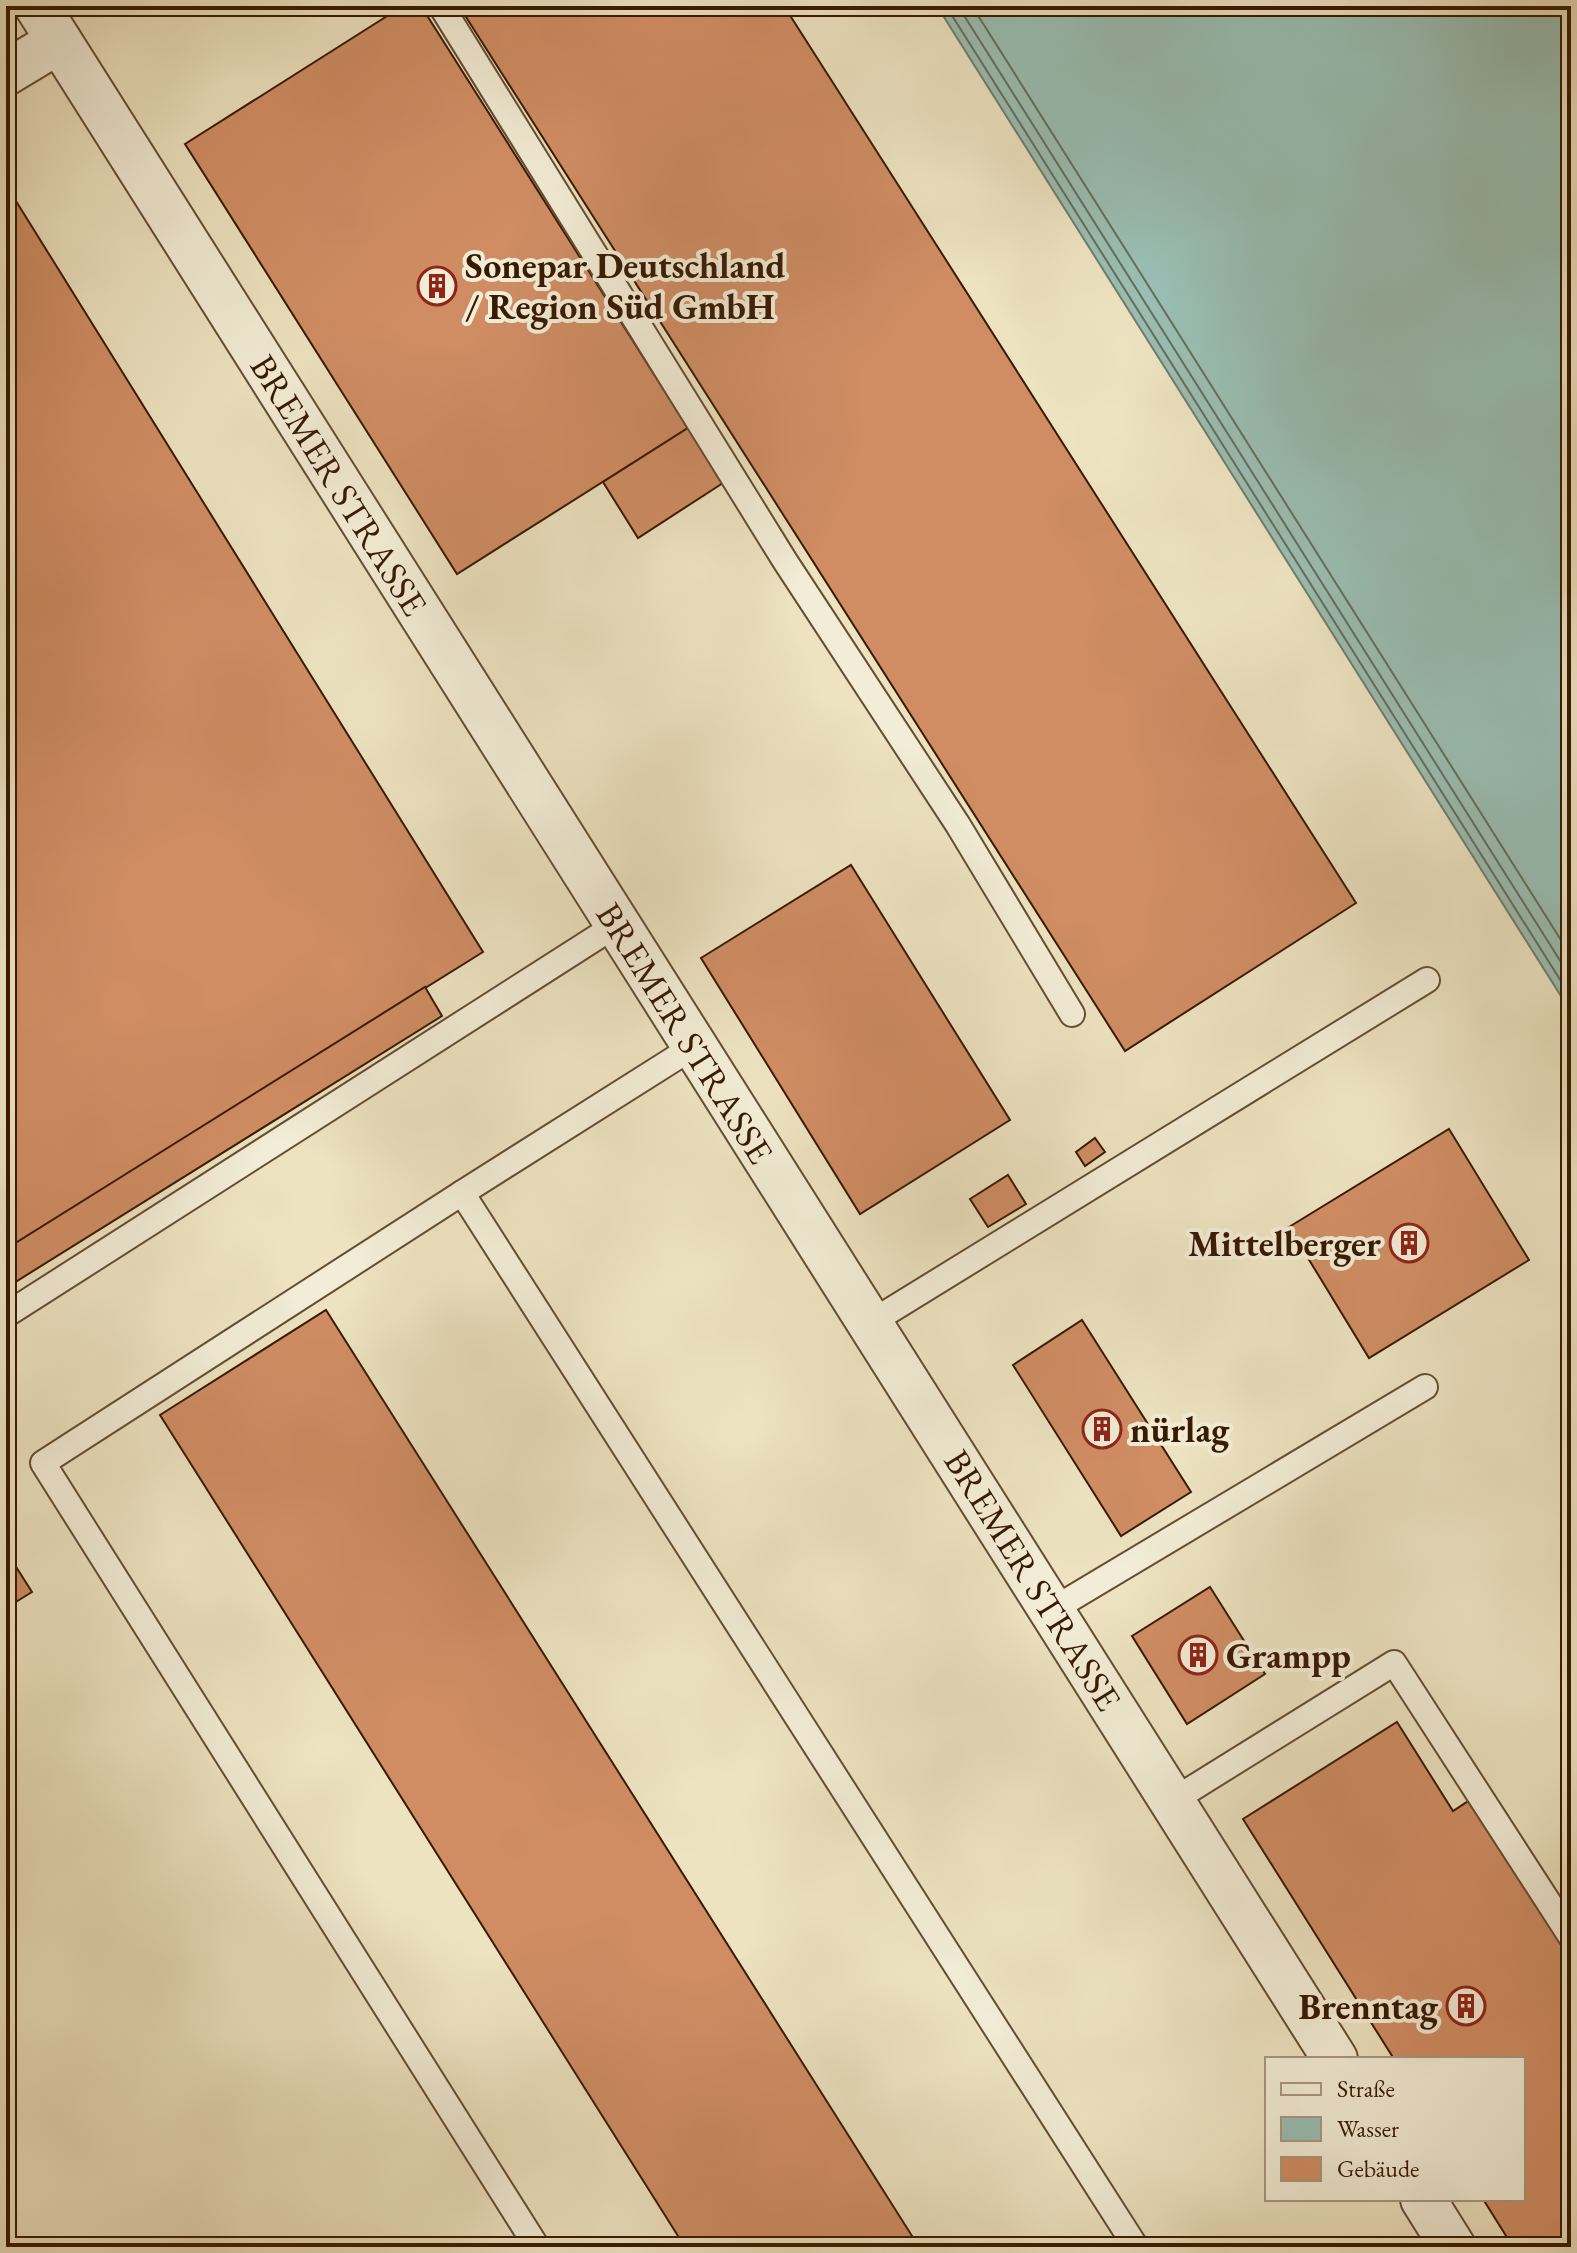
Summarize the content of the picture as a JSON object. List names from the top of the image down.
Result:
{
  "streets": {
    "street": ["BREMER STRASSE"]
  },
  "places": {
    "building": [
      "Sonepar Deutschland / Region Süd GmbH",
      "Mittelberger",
      "nürlag",
      "Grampp",
      "Brenntag"
    ]
  },
  "legend": ["Straße", "Wasser", "Gebäude"]
}
